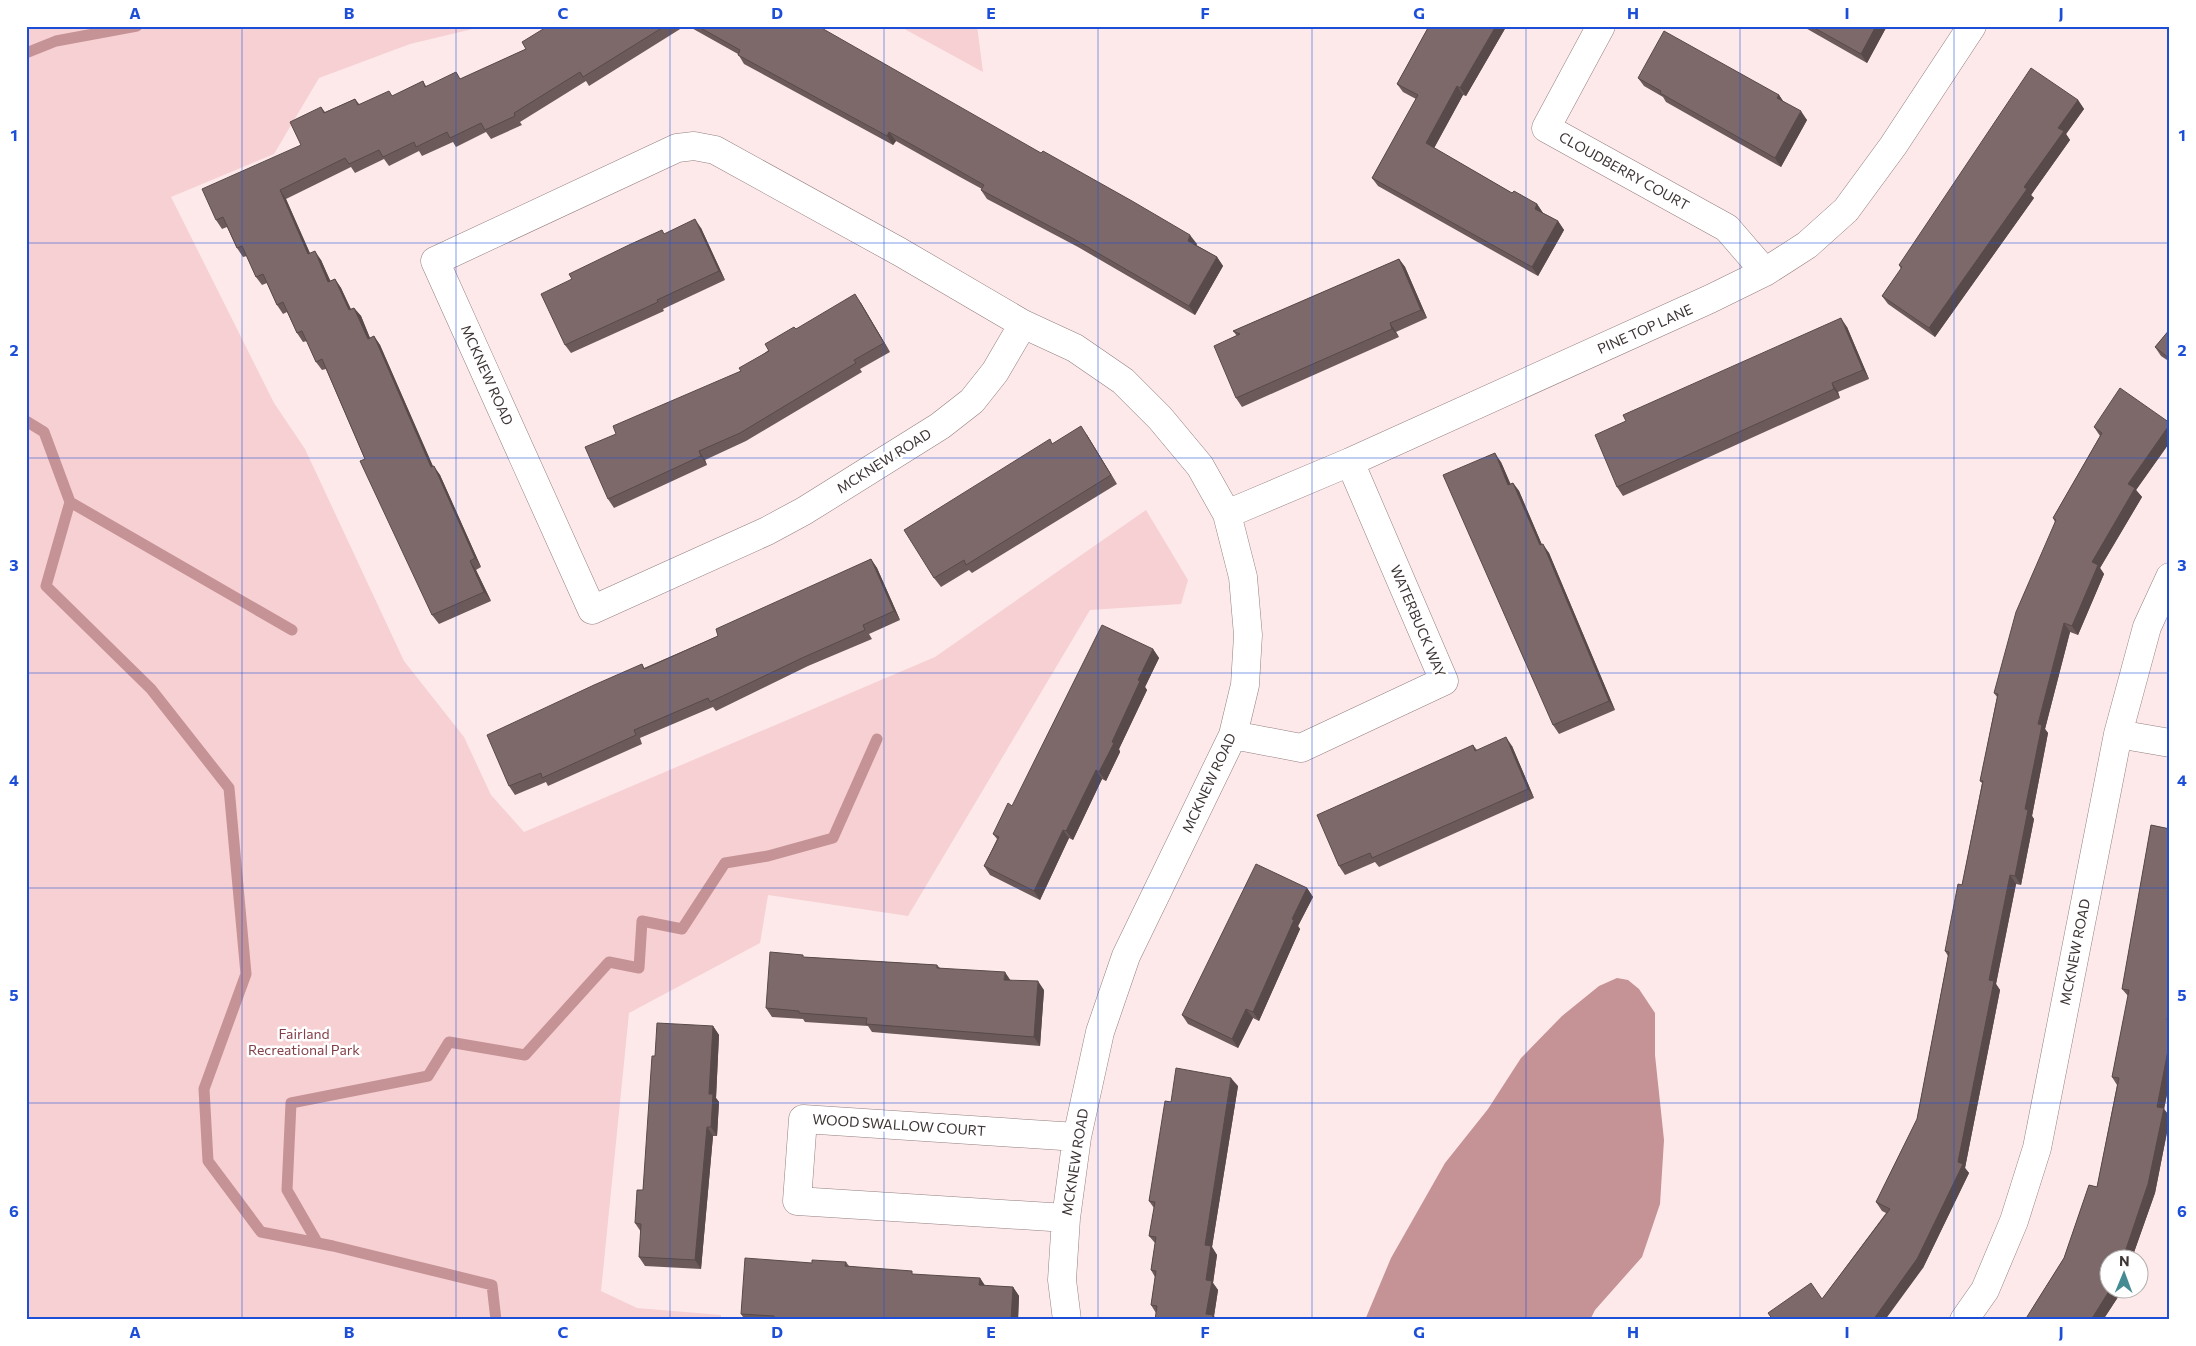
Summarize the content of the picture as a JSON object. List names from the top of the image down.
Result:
{
  "streets": {
    "street": [
      "CLOUDBERRY COURT",
      "PINE TOP LANE",
      "MCKNEW ROAD",
      "WATERBUCK WAY",
      "WOOD SWALLOW COURT"
    ]
  },
  "crossings": [
    ["CLOUDBERRY COURT", "PINE TOP LANE"],
    ["PINE TOP LANE", "MCKNEW ROAD"],
    ["PINE TOP LANE", "WATERBUCK WAY"],
    ["MCKNEW ROAD", "WATERBUCK WAY"],
    ["MCKNEW ROAD", "WOOD SWALLOW COURT"]
  ],
  "parks": ["Fairland Recreational Park"],
  "north": "top",
  "grid": {
    "columns": [
      "A",
      "B",
      "C",
      "D",
      "E",
      "F",
      "G",
      "H",
      "I",
      "J"
    ],
    "rows": [
      "1",
      "2",
      "3",
      "4",
      "5",
      "6"
    ]
  }
}
